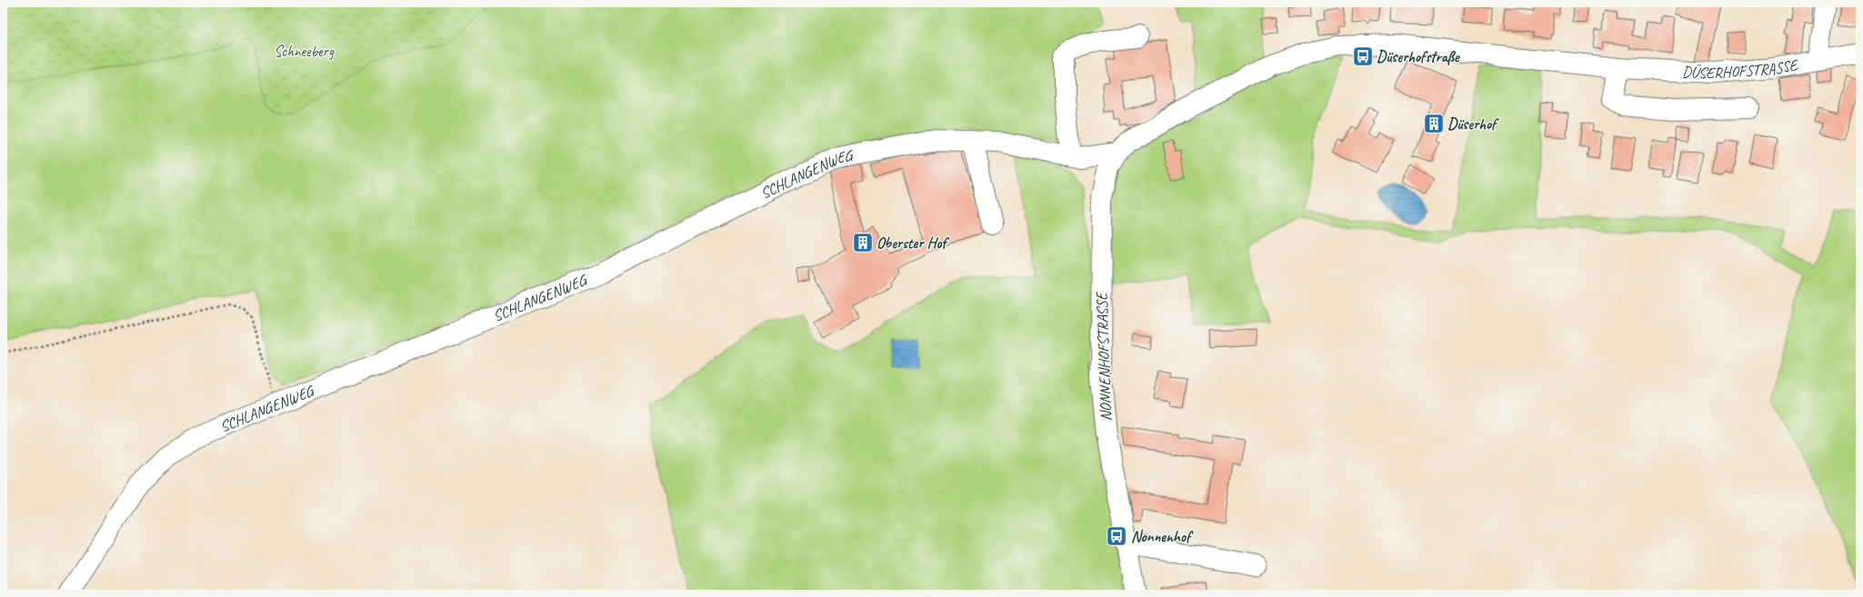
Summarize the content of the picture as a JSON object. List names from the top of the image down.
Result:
{
  "streets": {
    "street": ["DÜSERHOFSTRASSE", "SCHLANGENWEG", "NONNENHOFSTRASSE"]
  },
  "crossings": [
    ["DÜSERHOFSTRASSE", "NONNENHOFSTRASSE"]
  ],
  "parks": ["Schneeberg"],
  "places": {
    "bus stop": ["Düserhofstraße", "Nonnenhof"],
    "building": ["Düserhof", "Oberster Hof"]
  }
}
